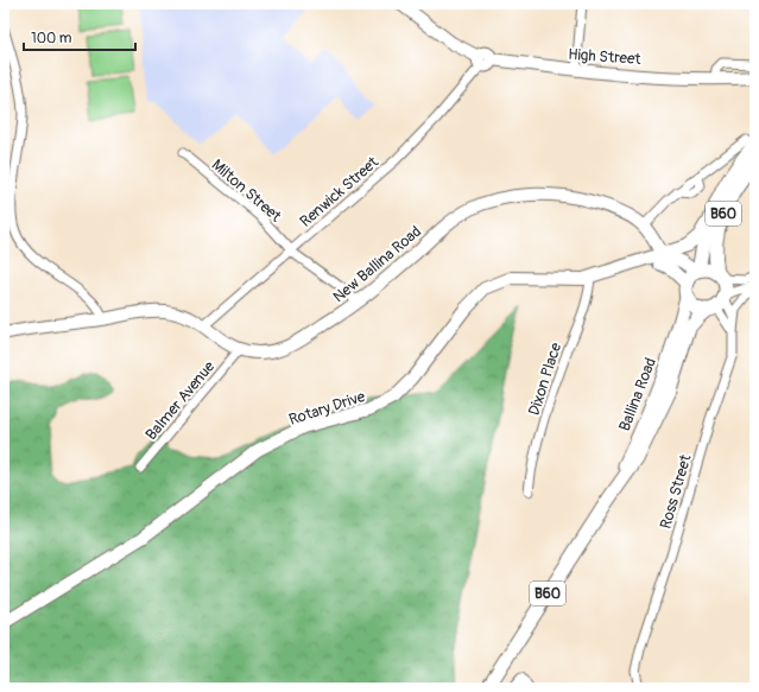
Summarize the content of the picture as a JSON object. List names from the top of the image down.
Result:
{
  "streets": {
    "main road": ["B60", "Ballina Road"],
    "street": [
      "High Street",
      "Milton Street",
      "Renwick Street",
      "New Ballina Road",
      "Dixon Place",
      "Balmer Avenue",
      "Rotary Drive",
      "Ross Street"
    ]
  },
  "crossings": [
    ["High Street", "Renwick Street"],
    ["Milton Street", "Renwick Street"],
    ["Milton Street", "New Ballina Road"],
    ["B60", "Ballina Road"],
    ["B60", "Rotary Drive"],
    ["New Ballina Road", "Balmer Avenue"],
    ["New Ballina Road", "Rotary Drive"],
    ["Dixon Place", "Rotary Drive"]
  ],
  "scale_bar": "100 m"
}
